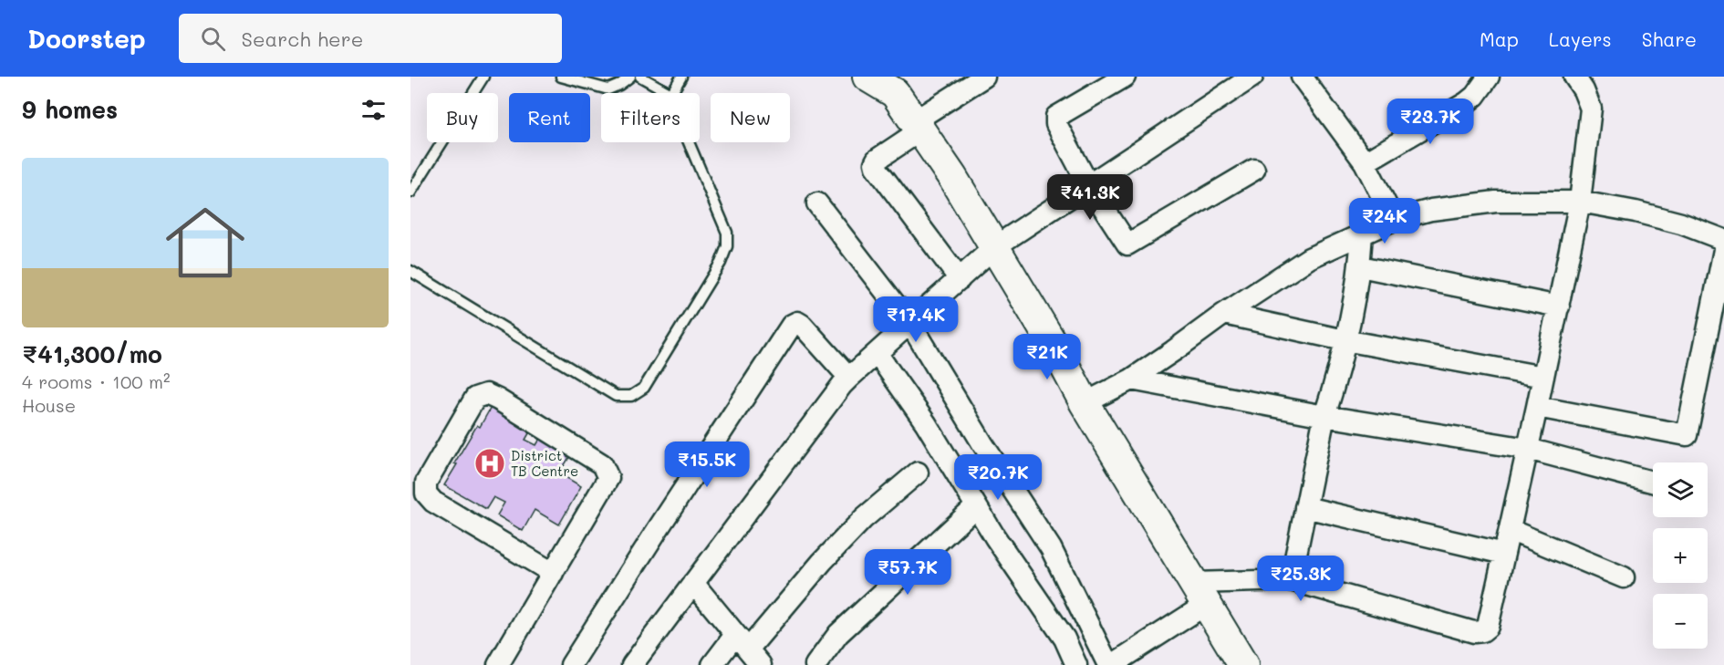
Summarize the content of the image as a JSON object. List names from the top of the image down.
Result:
{
  "places": {
    "hospital": ["District TB Centre"]
  },
  "page": {
    "header": "Doorstep",
    "search": "Search here",
    "nav": ["Map", "Layers", "Share"],
    "heading": "9 homes",
    "chip": [
      "Buy",
      "Rent",
      "Filters",
      "New"
    ],
    "price": [
      "₹23.7K",
      "₹41.3K",
      "₹24K",
      "₹17.4K",
      "₹21K",
      "₹15.5K",
      "₹20.7K",
      "₹57.7K",
      "₹25.3K"
    ],
    "list": [
      {
        "name": "₹41,300/mo",
        "note": "4 rooms · 100 m² · House"
      }
    ],
    "map_buttons": ["+", "−"]
  }
}
